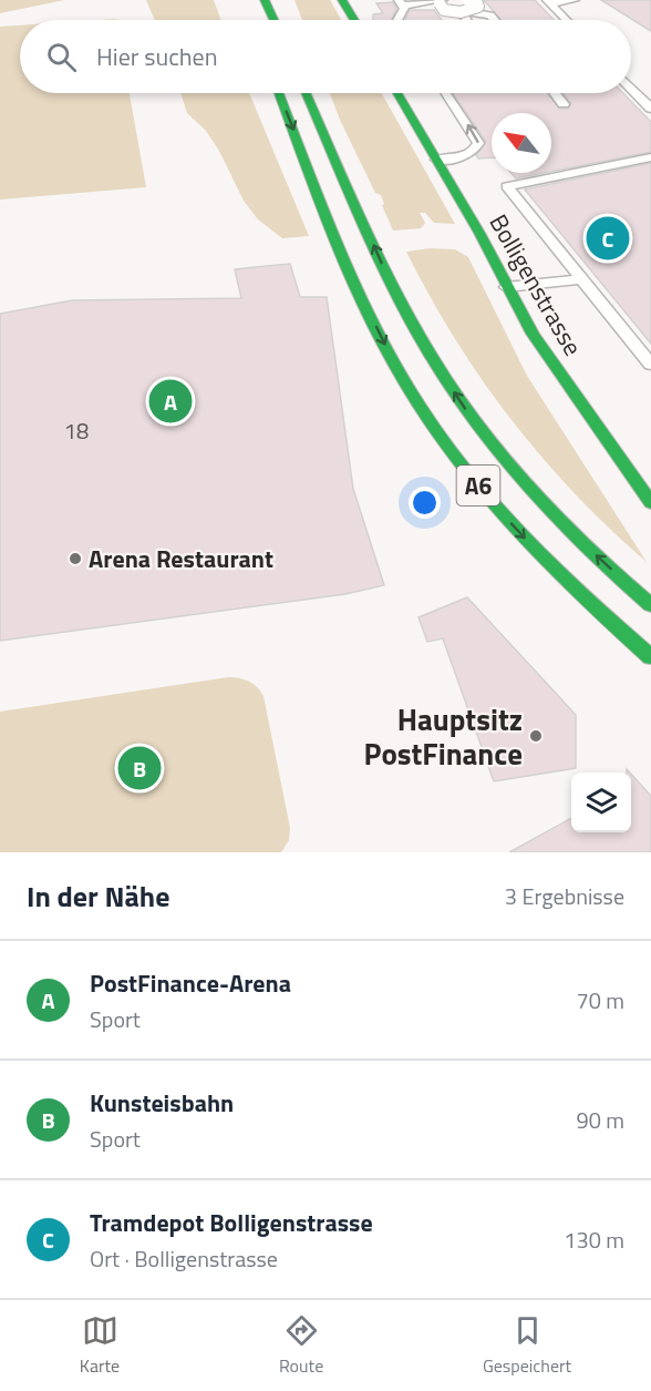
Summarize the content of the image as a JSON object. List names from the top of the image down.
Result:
{
  "streets": {
    "main road": ["Bolligenstrasse", "A6"]
  },
  "places": ["Arena Restaurant", "Hauptsitz PostFinance"],
  "house_numbers": ["18"],
  "north": "top left",
  "page": {
    "search": "Hier suchen",
    "pins": ["C", "A", "B"],
    "heading": ["In der Nähe", "3 Ergebnisse"],
    "list": [
      {
        "mark": "A",
        "name": "PostFinance-Arena",
        "note": "Sport",
        "value": "70 m"
      },
      {
        "mark": "B",
        "name": "Kunsteisbahn",
        "note": "Sport",
        "value": "90 m"
      },
      {
        "mark": "C",
        "name": "Tramdepot Bolligenstrasse",
        "note": "Ort · Bolligenstrasse",
        "value": "130 m"
      }
    ],
    "nav": ["Karte", "Route", "Gespeichert"]
  }
}
